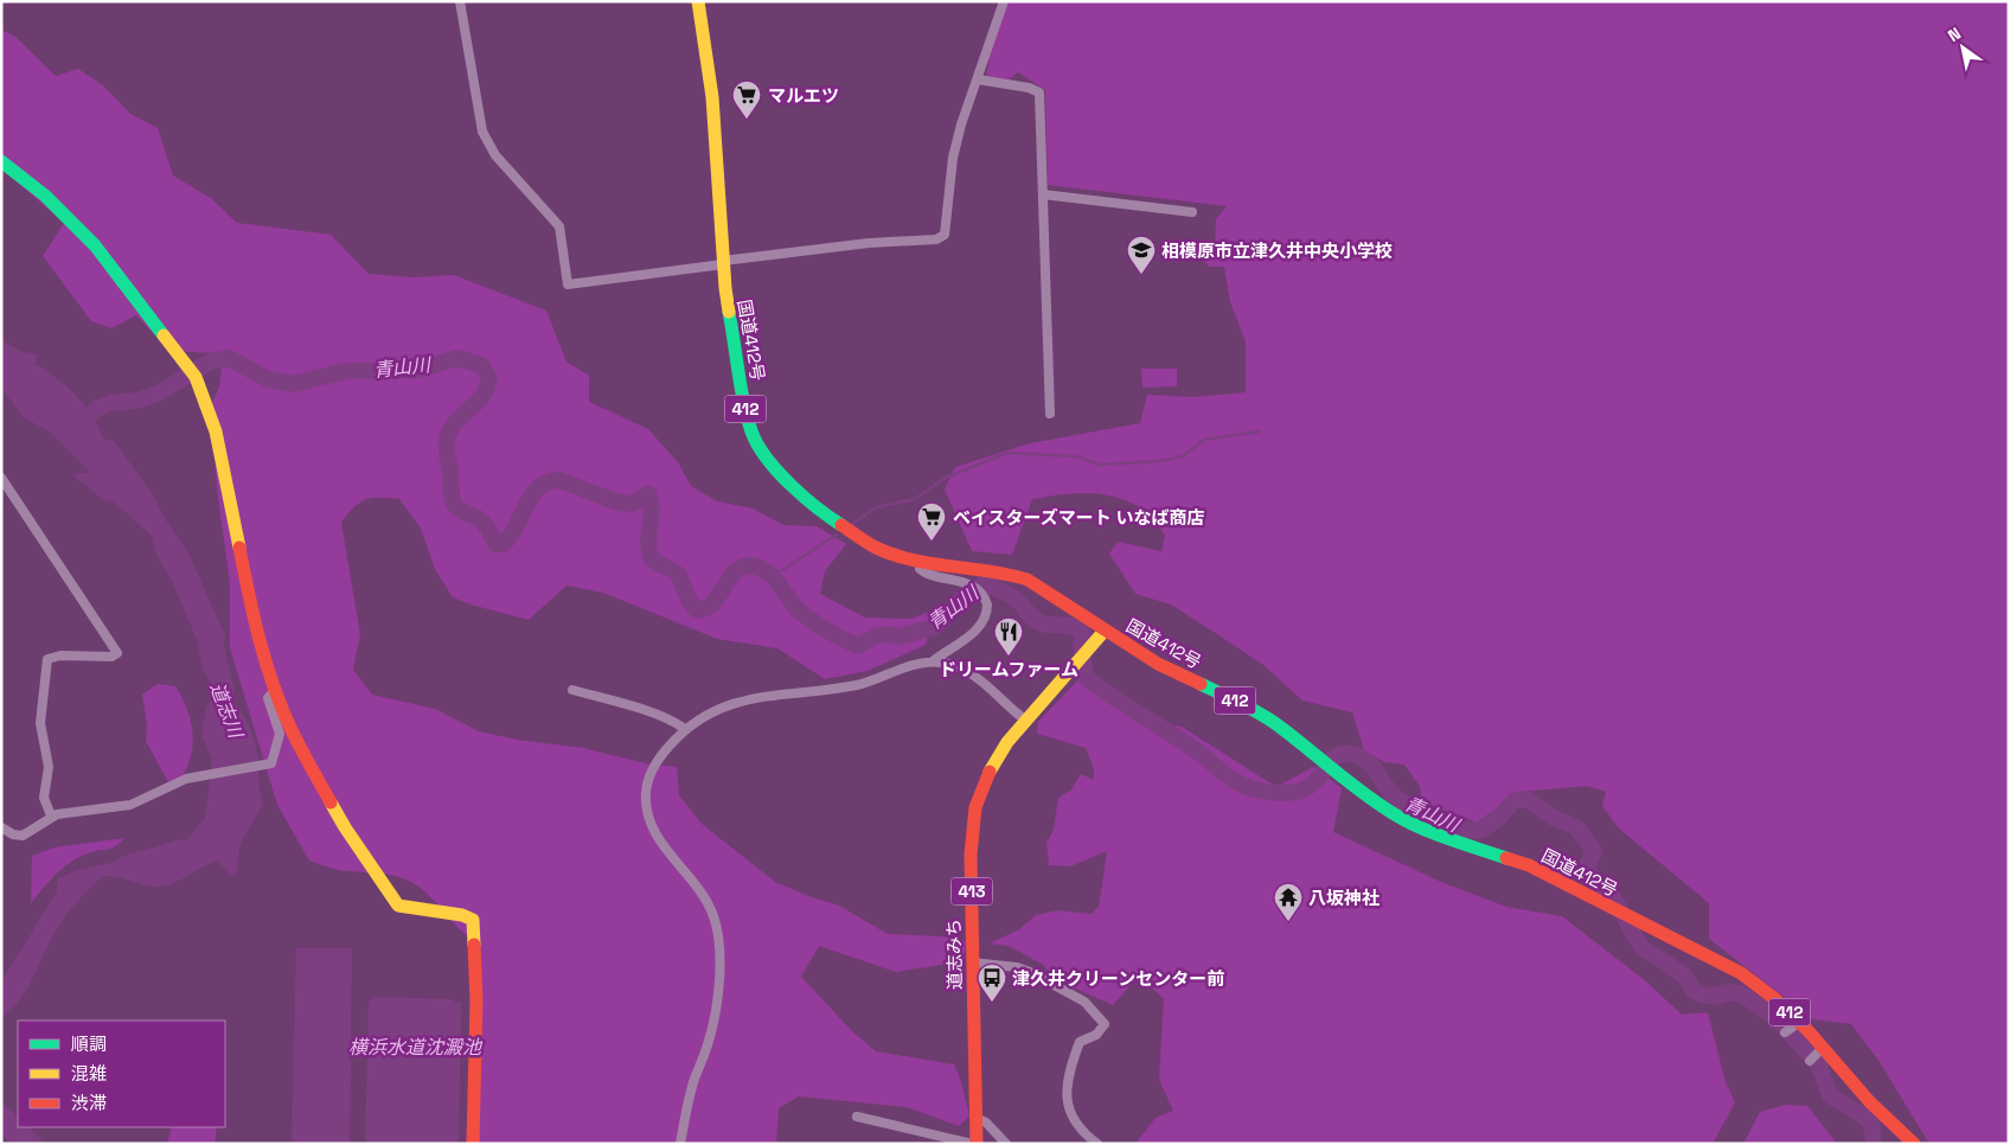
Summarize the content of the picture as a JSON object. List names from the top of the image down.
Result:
{
  "streets": {
    "main road": [
      "国道412号",
      "412",
      "413",
      "道志みち"
    ]
  },
  "crossings": [
    ["国道412号", "道志みち"]
  ],
  "water": ["青山川", "道志川", "横浜水道沈澱池"],
  "places": {
    "supermarket": ["マルエツ", "ベイスターズマート いなば商店"],
    "school or university": ["相模原市立津久井中央小学校"],
    "restaurant": ["ドリームファーム"],
    "temple": ["八坂神社"],
    "bus stop": ["津久井クリーンセンター前"]
  },
  "legend": ["順調", "混雑", "渋滞"],
  "north": "top left"
}
